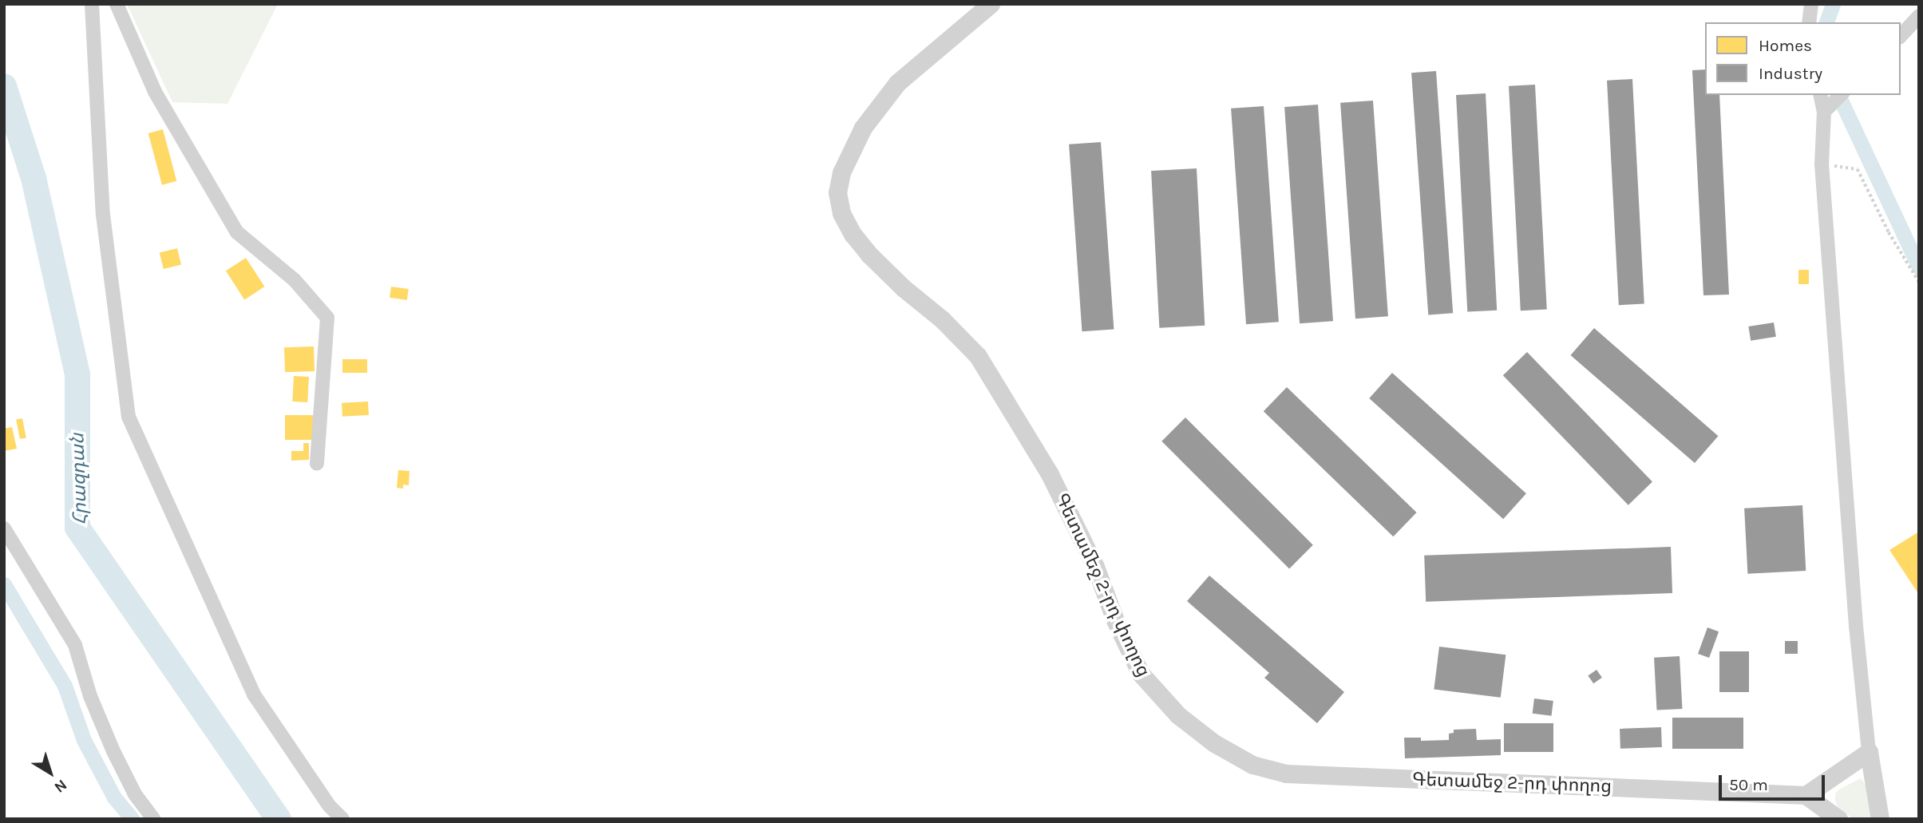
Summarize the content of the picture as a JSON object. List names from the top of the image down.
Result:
{
  "streets": {
    "street": ["Գետամեջ 2-րդ փողոց"]
  },
  "water": ["Հրազդան"],
  "legend": ["Homes", "Industry"],
  "scale_bar": "50 m",
  "north": "bottom right"
}
